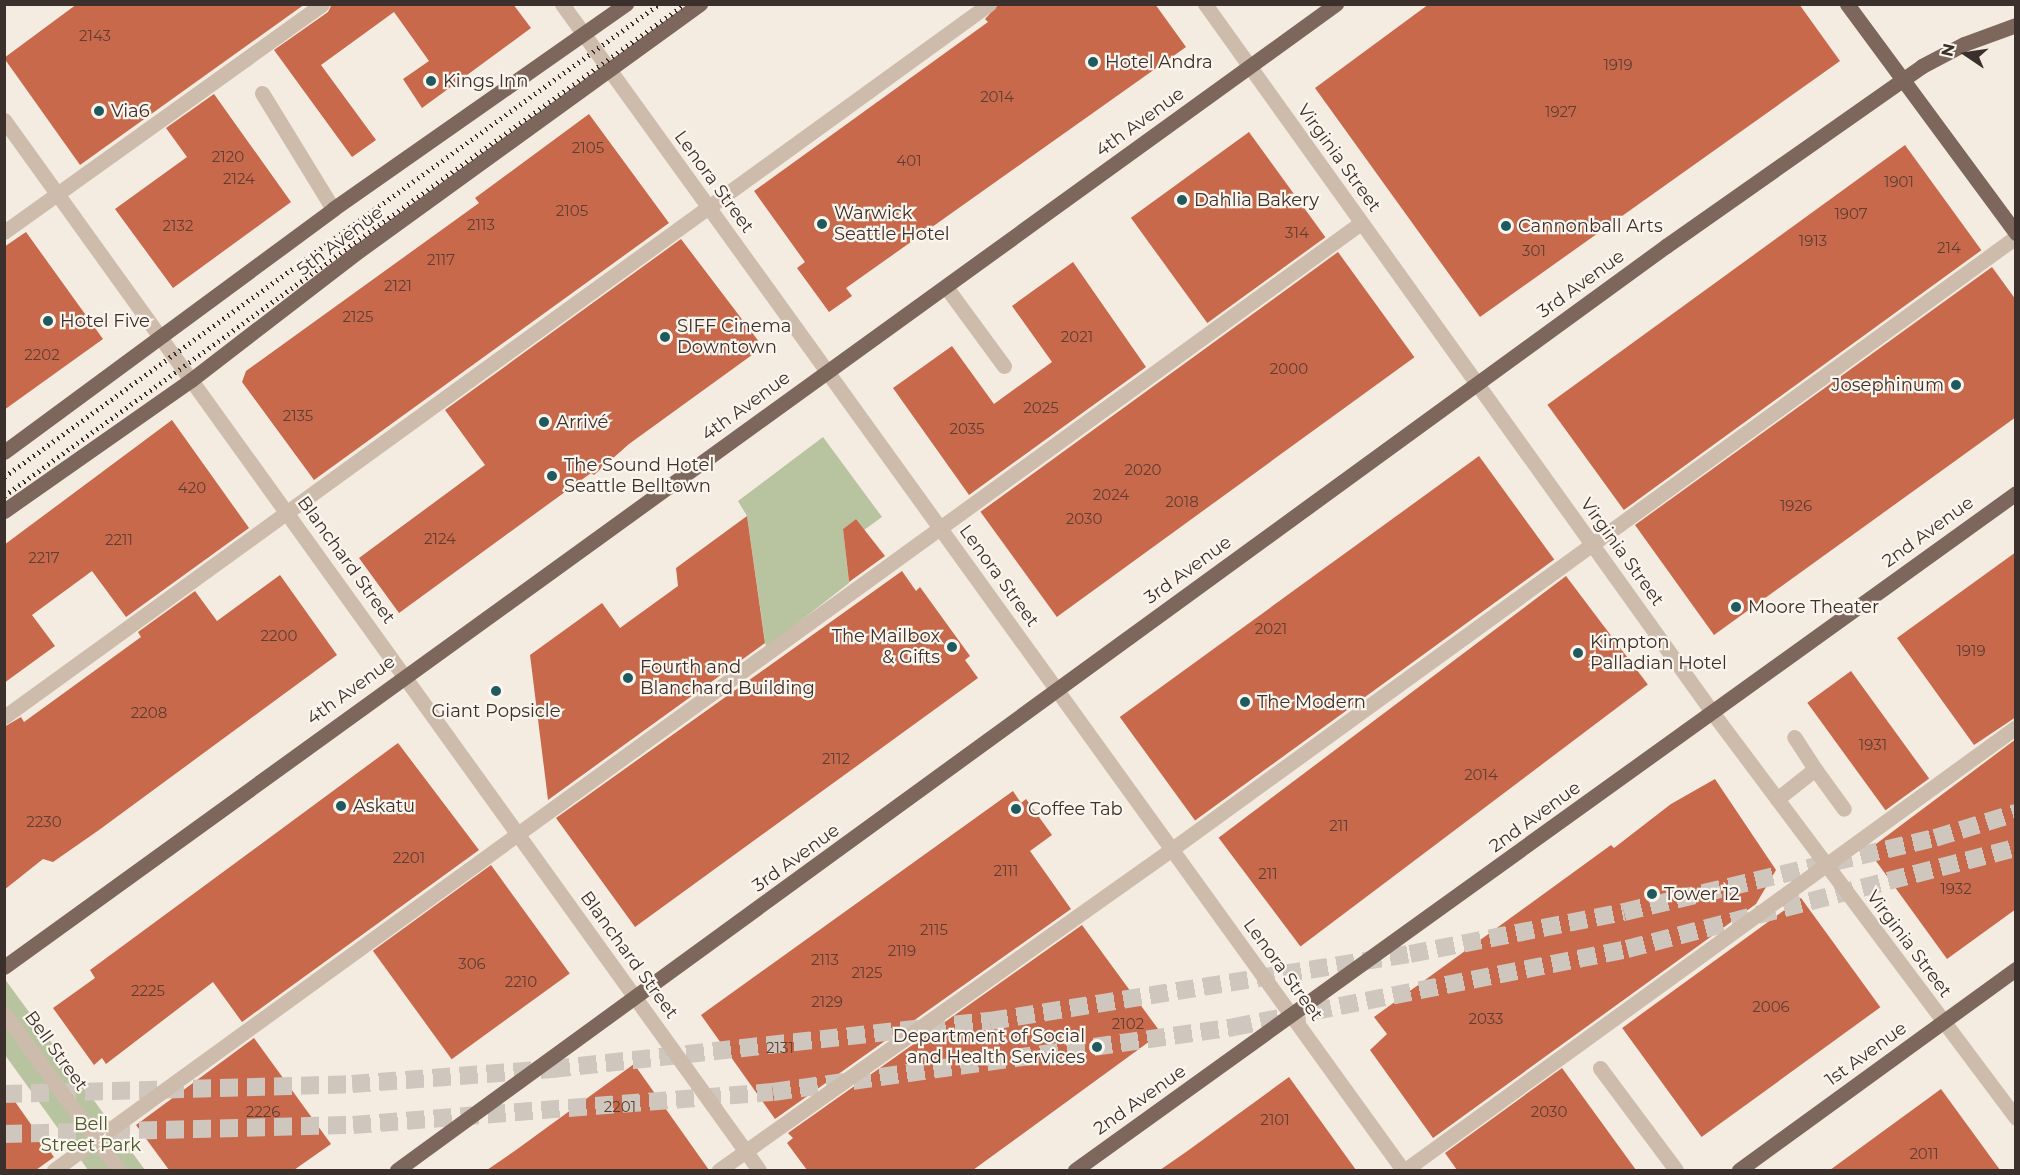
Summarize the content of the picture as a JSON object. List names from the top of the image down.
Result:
{
  "streets": {
    "main road": [
      "4th Avenue",
      "5th Avenue",
      "3rd Avenue",
      "2nd Avenue",
      "1st Avenue"
    ],
    "street": [
      "Virginia Street",
      "Lenora Street",
      "Blanchard Street",
      "Bell Street"
    ]
  },
  "crossings": [
    ["4th Avenue", "Virginia Street"],
    ["4th Avenue", "Lenora Street"],
    ["4th Avenue", "Blanchard Street"],
    ["Virginia Street", "3rd Avenue"],
    ["Virginia Street", "2nd Avenue"],
    ["Virginia Street", "1st Avenue"],
    ["Lenora Street", "5th Avenue"],
    ["Lenora Street", "3rd Avenue"],
    ["Lenora Street", "2nd Avenue"],
    ["5th Avenue", "Blanchard Street"],
    ["3rd Avenue", "Blanchard Street"]
  ],
  "parks": ["Bell Street Park"],
  "places": [
    "Hotel Andra",
    "Kings Inn",
    "Via6",
    "Dahlia Bakery",
    "Warwick Seattle Hotel",
    "Cannonball Arts",
    "Hotel Five",
    "SIFF Cinema Downtown",
    "Josephinum",
    "Arrivé",
    "The Sound Hotel Seattle Belltown",
    "Moore Theater",
    "The Mailbox & Gifts",
    "Kimpton Palladian Hotel",
    "Fourth and Blanchard Building",
    "Giant Popsicle",
    "The Modern",
    "Askatu",
    "Coffee Tab",
    "Tower 12",
    "Department of Social and Health Services"
  ],
  "house_numbers": [
    "2143",
    "1919",
    "2014",
    "1927",
    "2105",
    "2120",
    "401",
    "2124",
    "1901",
    "2105",
    "1907",
    "2113",
    "2132",
    "314",
    "1913",
    "214",
    "301",
    "2117",
    "2121",
    "2125",
    "2021",
    "2202",
    "2000",
    "2025",
    "2135",
    "2035",
    "2020",
    "420",
    "2024",
    "2018",
    "1926",
    "2030",
    "2124",
    "2211",
    "2217",
    "2021",
    "2200",
    "1919",
    "2208",
    "1931",
    "2112",
    "2014",
    "2230",
    "211",
    "2201",
    "2111",
    "211",
    "1932",
    "2115",
    "2119",
    "2113",
    "306",
    "2125",
    "2210",
    "2225",
    "2129",
    "2006",
    "2033",
    "2102",
    "2131",
    "2201",
    "2226",
    "2030",
    "2101",
    "2011"
  ],
  "north": "left"
}
